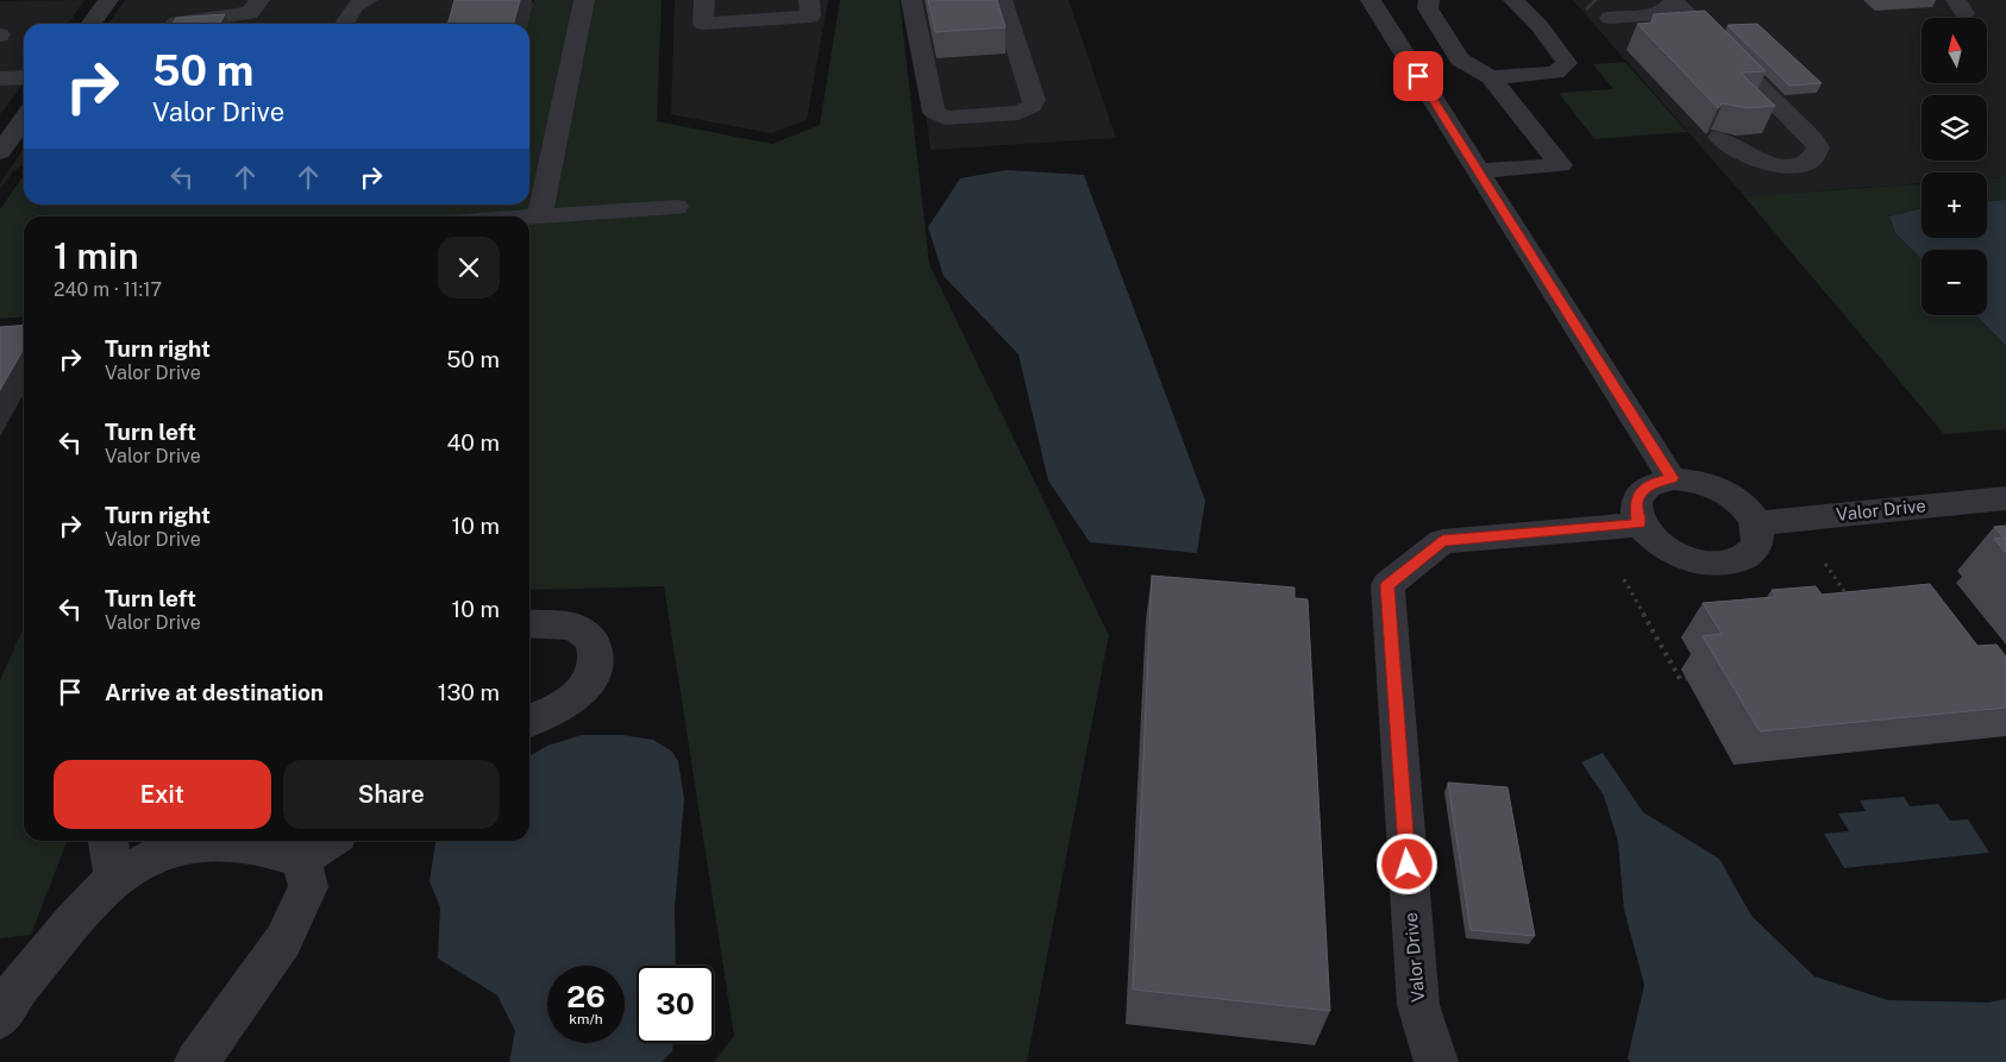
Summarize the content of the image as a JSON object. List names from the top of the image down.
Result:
{
  "streets": {
    "street": ["Valor Drive"]
  },
  "north": "top",
  "page": {
    "map_buttons": ["+", "−"],
    "turn": ["50 m", "Valor Drive"],
    "heading": ["1 min", "240 m · 11:17"],
    "list": [
      {
        "name": "Turn right",
        "note": "Valor Drive",
        "value": "50 m"
      },
      {
        "name": "Turn left",
        "note": "Valor Drive",
        "value": "40 m"
      },
      {
        "name": "Turn right",
        "note": "Valor Drive",
        "value": "10 m"
      },
      {
        "name": "Turn left",
        "note": "Valor Drive",
        "value": "10 m"
      },
      {
        "name": "Arrive at destination",
        "value": "130 m"
      }
    ],
    "buttons": ["Exit", "Share"],
    "speed": "26 km/h",
    "limit": "30"
  }
}
